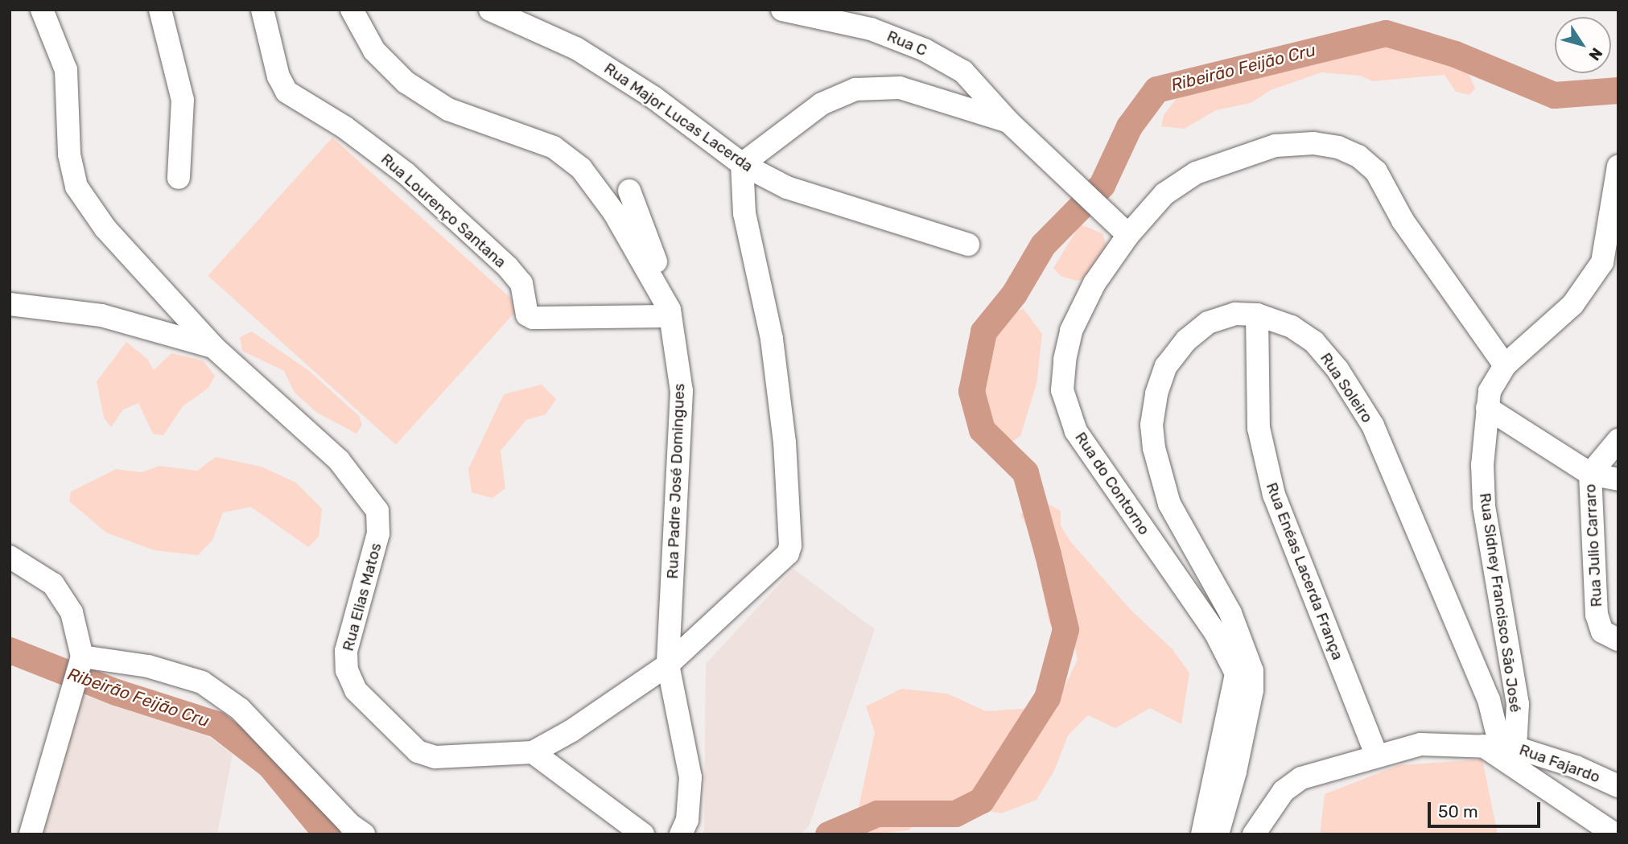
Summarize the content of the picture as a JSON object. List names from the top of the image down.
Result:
{
  "streets": {
    "street": [
      "Rua C",
      "Rua Major Lucas Lacerda",
      "Rua Lourenço Santana",
      "Rua Soleiro",
      "Rua Padre José Domingues",
      "Rua do Contorno",
      "Rua Julio Carraro",
      "Rua Enéas Lacerda França",
      "Rua Elias Matos",
      "Rua Sidney Francisco São José",
      "Rua Fajardo"
    ]
  },
  "crossings": [
    ["Rua C", "Rua do Contorno"],
    ["Rua Major Lucas Lacerda", "Rua Elias Matos"],
    ["Rua Lourenço Santana", "Rua Padre José Domingues"],
    ["Rua Soleiro", "Rua Enéas Lacerda França"],
    ["Rua Soleiro", "Rua Sidney Francisco São José"],
    ["Rua Soleiro", "Rua Fajardo"],
    ["Rua Padre José Domingues", "Rua Elias Matos"],
    ["Rua do Contorno", "Rua Sidney Francisco São José"],
    ["Rua Enéas Lacerda França", "Rua Fajardo"],
    ["Rua Sidney Francisco São José", "Rua Fajardo"]
  ],
  "water": ["Ribeirão Feijão Cru"],
  "scale_bar": "50 m",
  "north": "bottom right"
}
